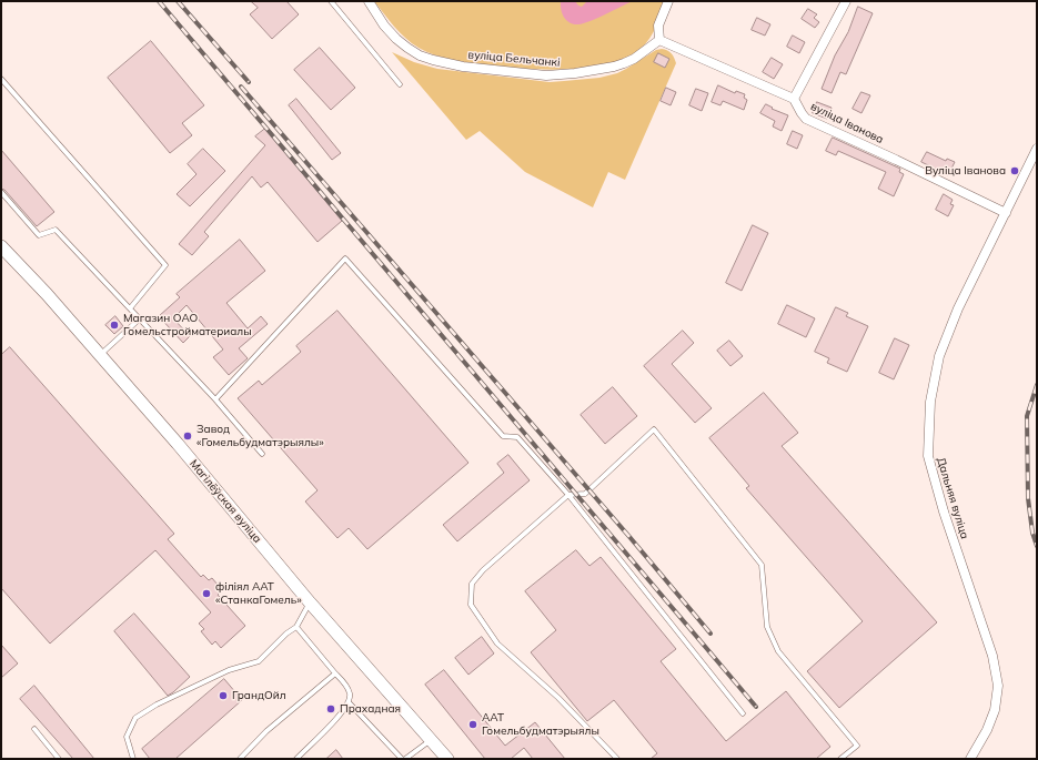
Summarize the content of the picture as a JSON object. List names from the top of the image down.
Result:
{
  "streets": {
    "street": [
      "вуліца Бельчанкі",
      "вуліца Іванова",
      "Дальняя вуліца",
      "Магілёўская вуліца"
    ]
  },
  "crossings": [
    ["вуліца Іванова", "Дальняя вуліца"]
  ],
  "places": [
    "Вуліца Іванова",
    "Магазин ОАО Гомельстройматериалы",
    "Завод «Гомельбудматэрыялы»",
    "філіял ААТ «СтанкаГомель»",
    "ГрандОйл",
    "Прахадная",
    "ААТ Гомельбудматэрыялы"
  ]
}
